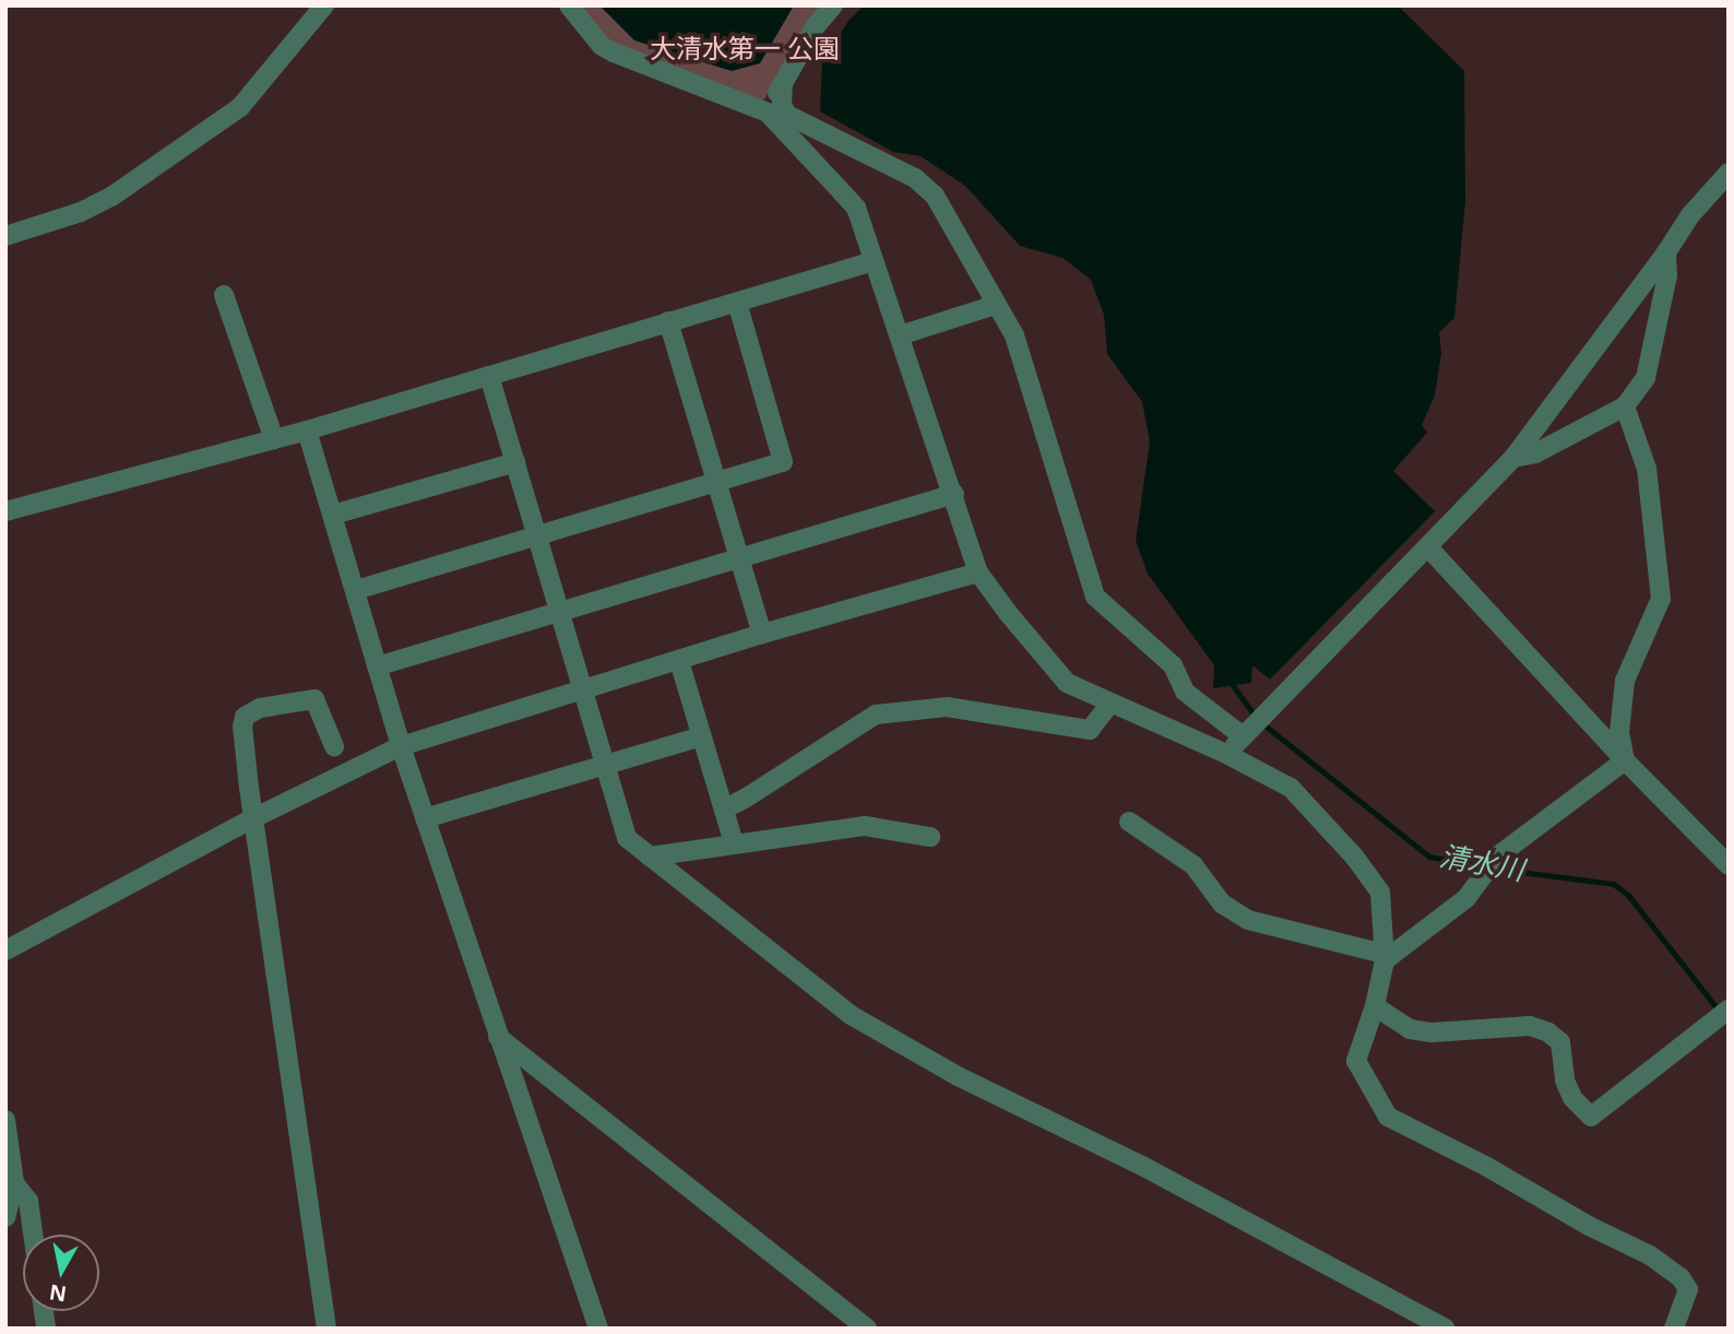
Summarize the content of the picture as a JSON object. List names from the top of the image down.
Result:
{
  "water": ["清水川"],
  "parks": ["大清水第一 公園"],
  "north": "bottom"
}
